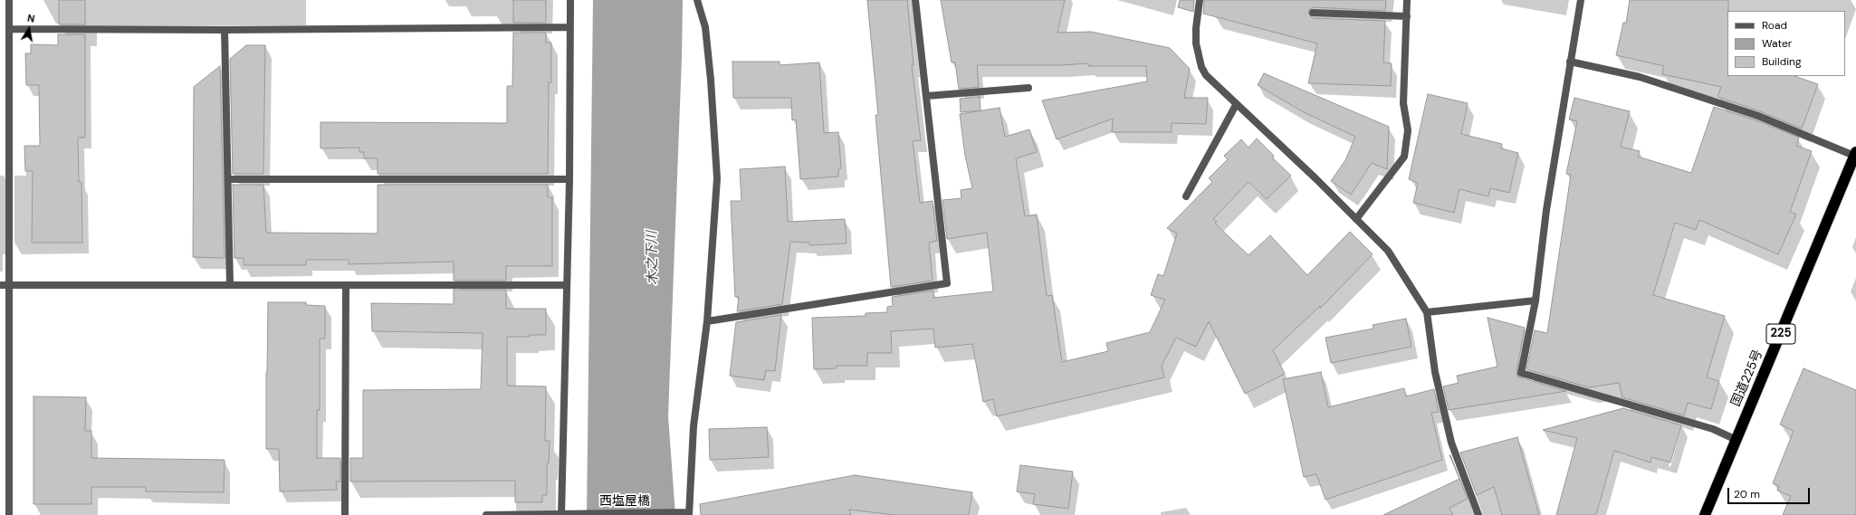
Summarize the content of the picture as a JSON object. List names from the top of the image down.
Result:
{
  "streets": {
    "highway": ["225", "国道225号"],
    "street": ["西塩屋橋"]
  },
  "water": ["木之下川"],
  "legend": ["Road", "Water", "Building"],
  "scale_bar": "20 m",
  "north": "top"
}
